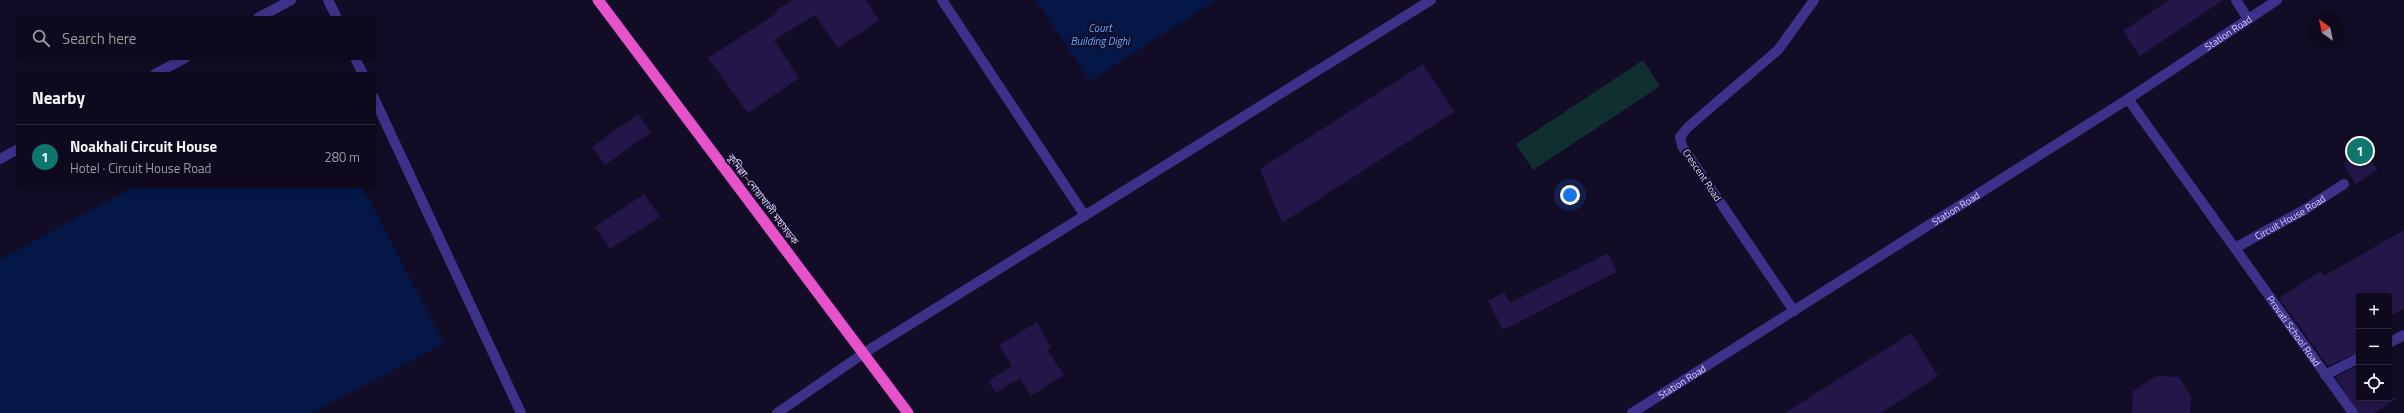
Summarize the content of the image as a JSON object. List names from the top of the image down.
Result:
{
  "streets": {
    "highway": ["কুমিল্লা–নোয়াখালী মহাসড়ক"],
    "street": [
      "Station Road",
      "Crescent Road",
      "Circuit House Road",
      "Provati School Road"
    ]
  },
  "crossings": [
    ["Station Road", "Crescent Road"],
    ["Station Road", "Provati School Road"],
    ["Circuit House Road", "Provati School Road"]
  ],
  "water": ["Court Building Dighi"],
  "north": "top left",
  "page": {
    "search": "Search here",
    "heading": "Nearby",
    "list": [
      {
        "mark": "1",
        "name": "Noakhali Circuit House",
        "note": "Hotel · Circuit House Road",
        "value": "280 m"
      }
    ],
    "pins": "1",
    "map_buttons": ["+", "−"]
  }
}
